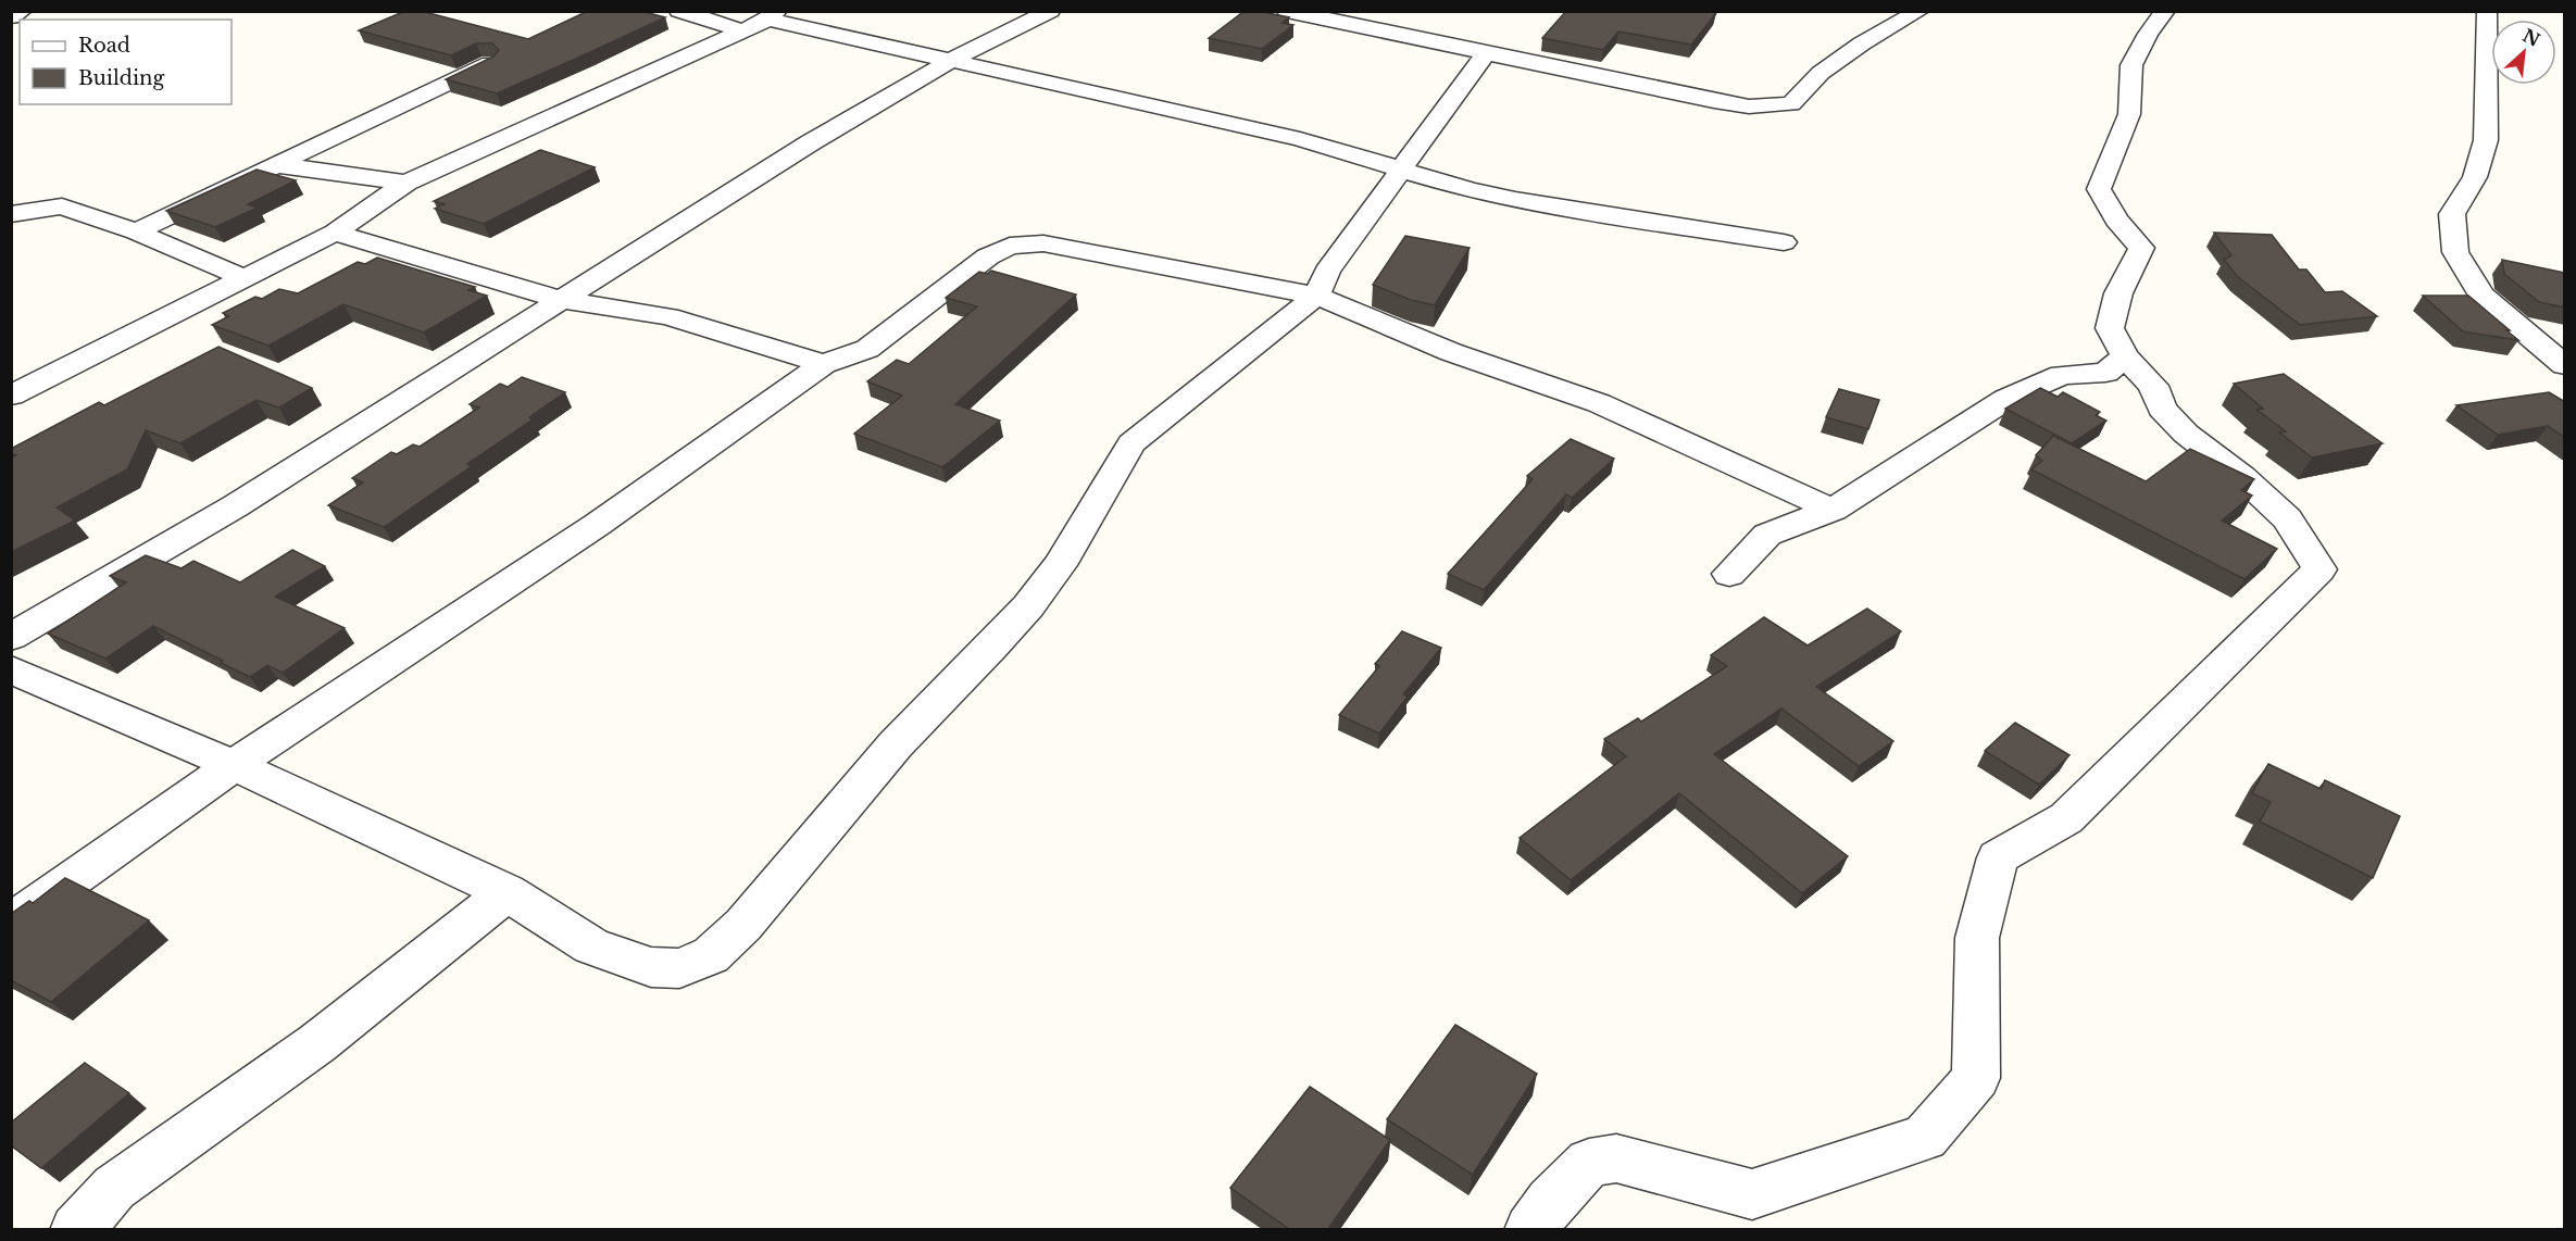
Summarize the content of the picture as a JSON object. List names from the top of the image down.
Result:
{
  "legend": ["Road", "Building"],
  "north": "top right"
}
